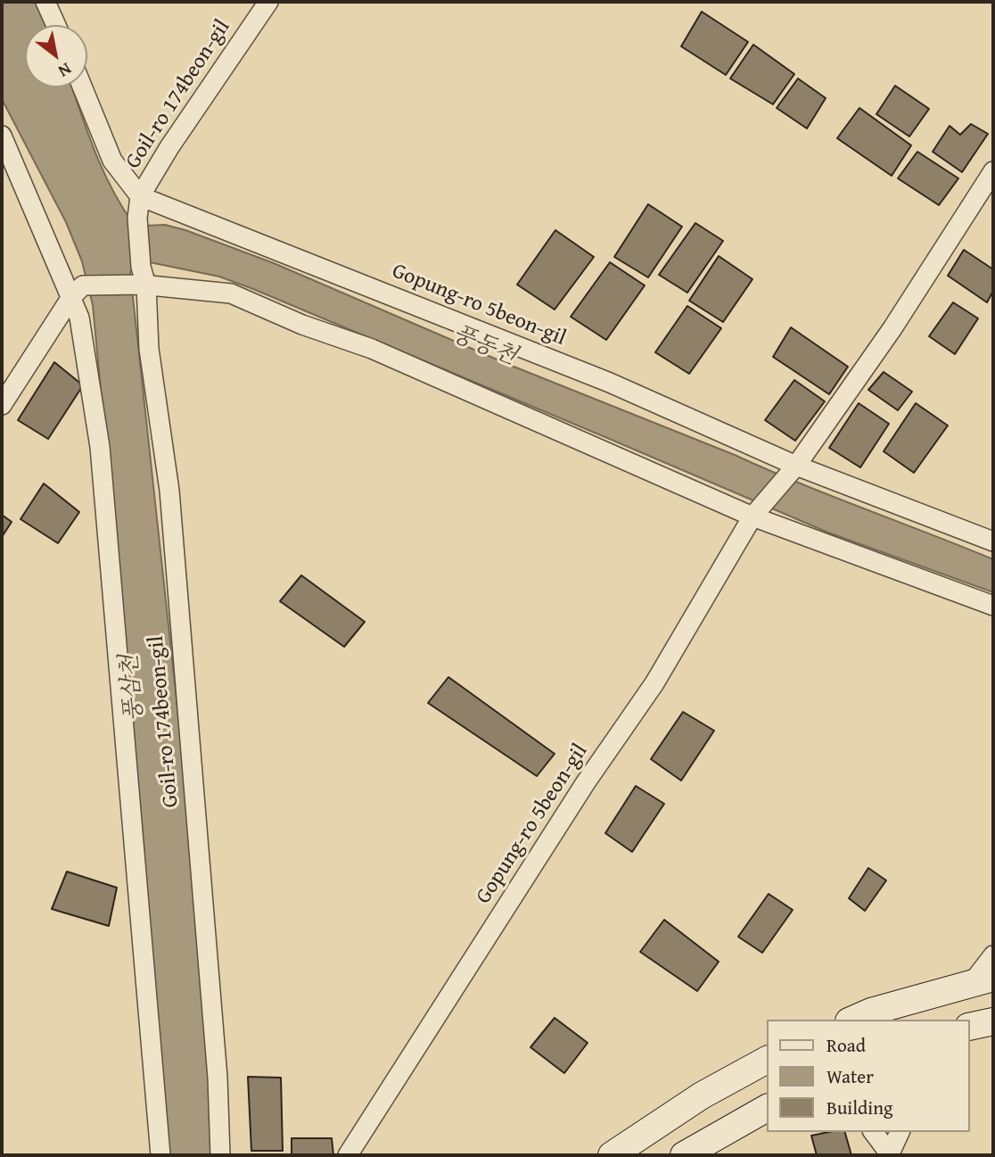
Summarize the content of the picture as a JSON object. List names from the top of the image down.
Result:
{
  "streets": {
    "street": ["Goil-ro 174beon-gil", "Gopung-ro 5beon-gil"]
  },
  "crossings": [
    ["Goil-ro 174beon-gil", "Gopung-ro 5beon-gil"]
  ],
  "water": ["풍동천", "풍삼천"],
  "legend": ["Road", "Water", "Building"],
  "north": "bottom right"
}
